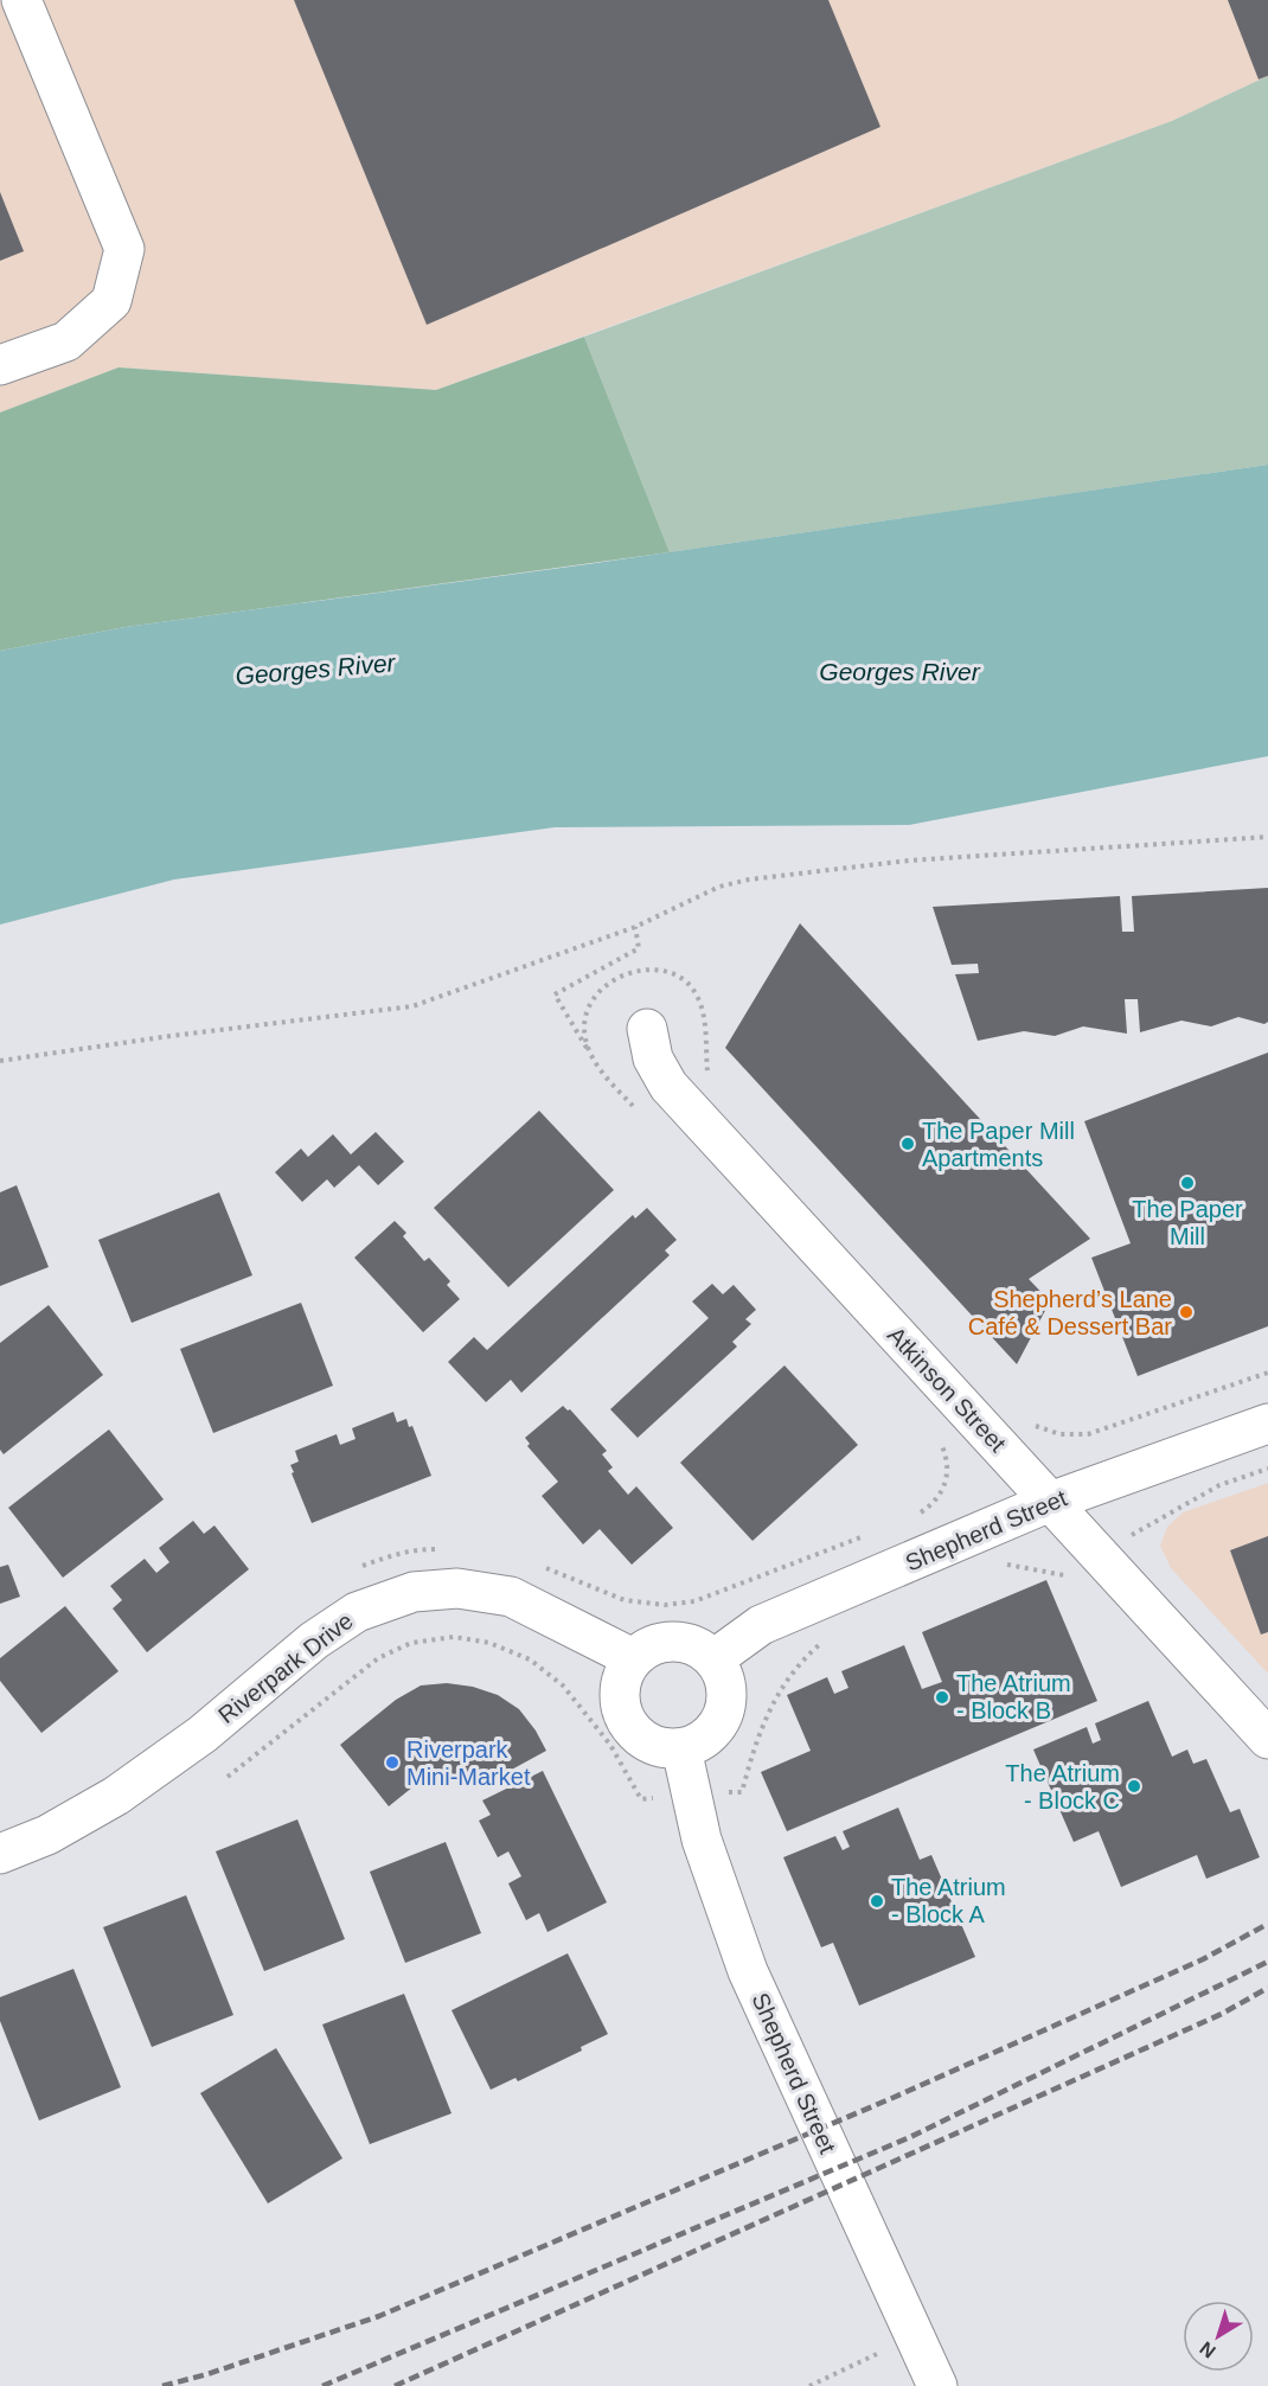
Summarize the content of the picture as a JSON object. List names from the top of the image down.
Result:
{
  "streets": {
    "street": ["Atkinson Street", "Shepherd Street", "Riverpark Drive"]
  },
  "crossings": [
    ["Atkinson Street", "Shepherd Street"],
    ["Shepherd Street", "Riverpark Drive"]
  ],
  "water": ["Georges River"],
  "places": [
    "The Paper Mill Apartments",
    "The Paper Mill",
    "Shepherd’s Lane Café & Dessert Bar",
    "The Atrium - Block B",
    "Riverpark Mini-Market",
    "The Atrium - Block C",
    "The Atrium - Block A"
  ],
  "north": "bottom left"
}
